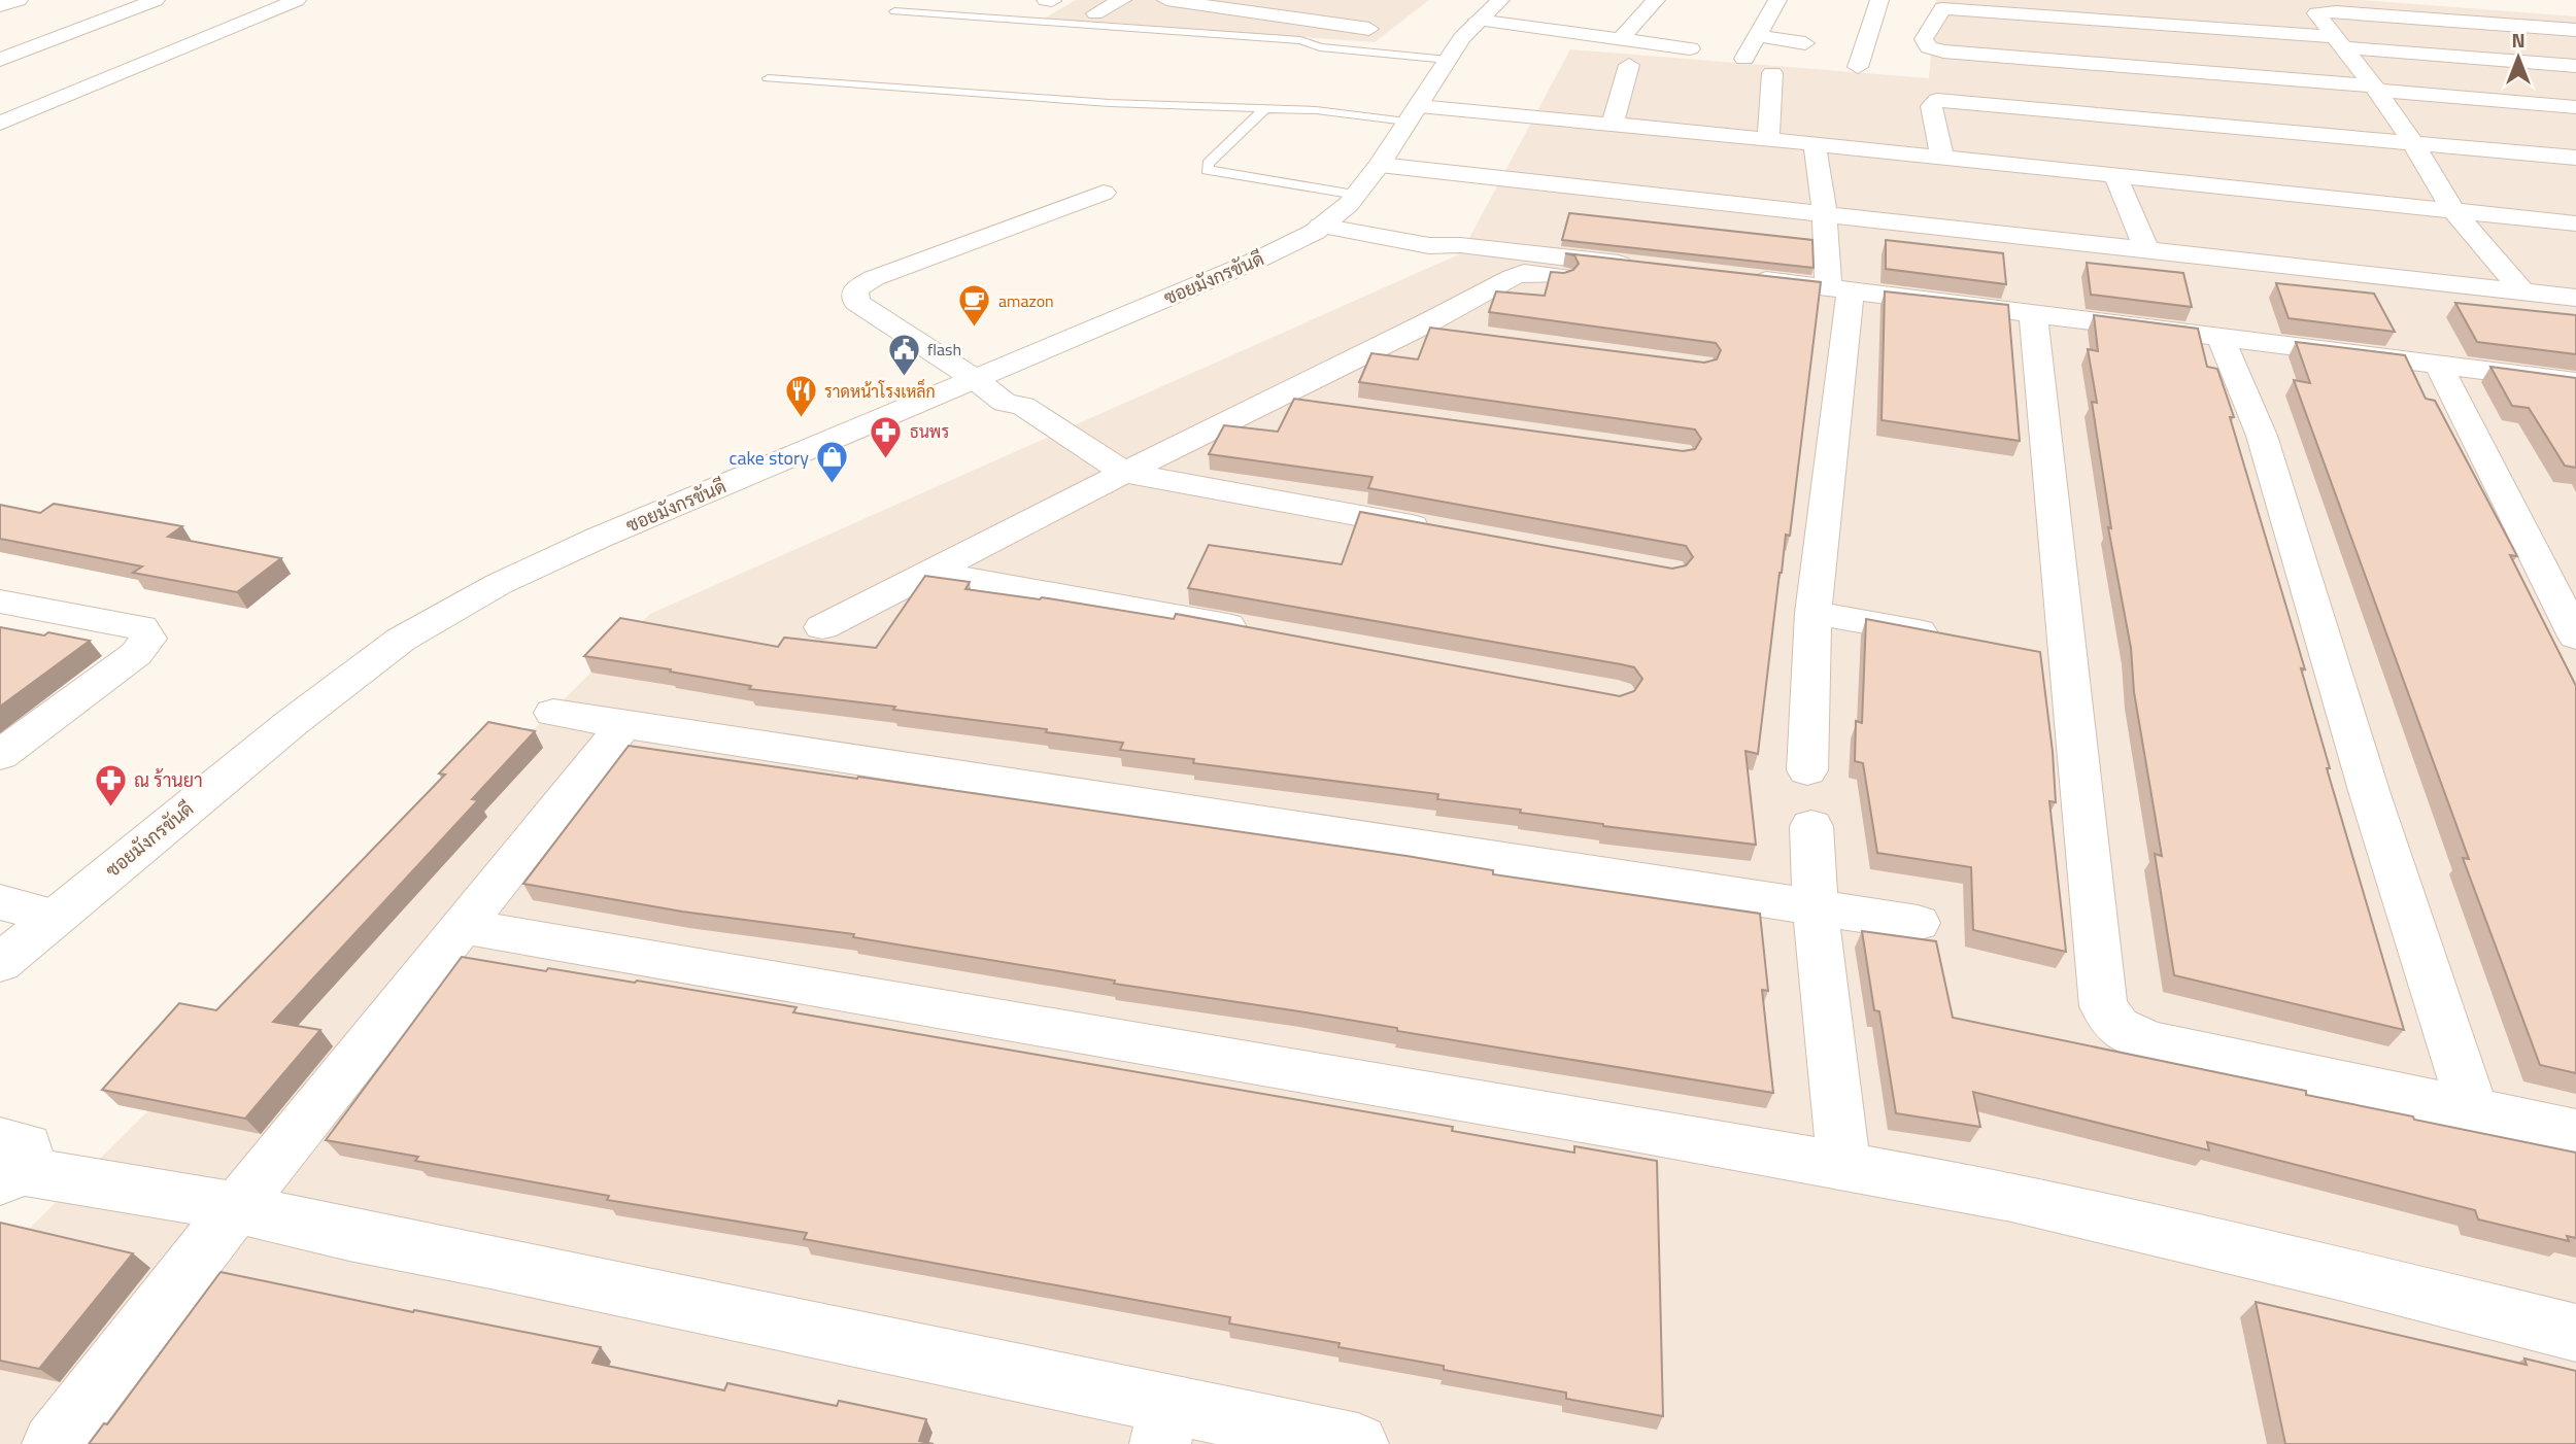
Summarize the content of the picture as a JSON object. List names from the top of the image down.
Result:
{
  "streets": {
    "street": ["ซอยมังกรขันดี"]
  },
  "places": {
    "cafe": ["amazon"],
    "public building": ["flash"],
    "restaurant": ["ราดหน้าโรงเหล็ก"],
    "pharmacy": ["ธนพร", "ณ ร้านยา"],
    "shop": ["cake story"]
  },
  "north": "top"
}
